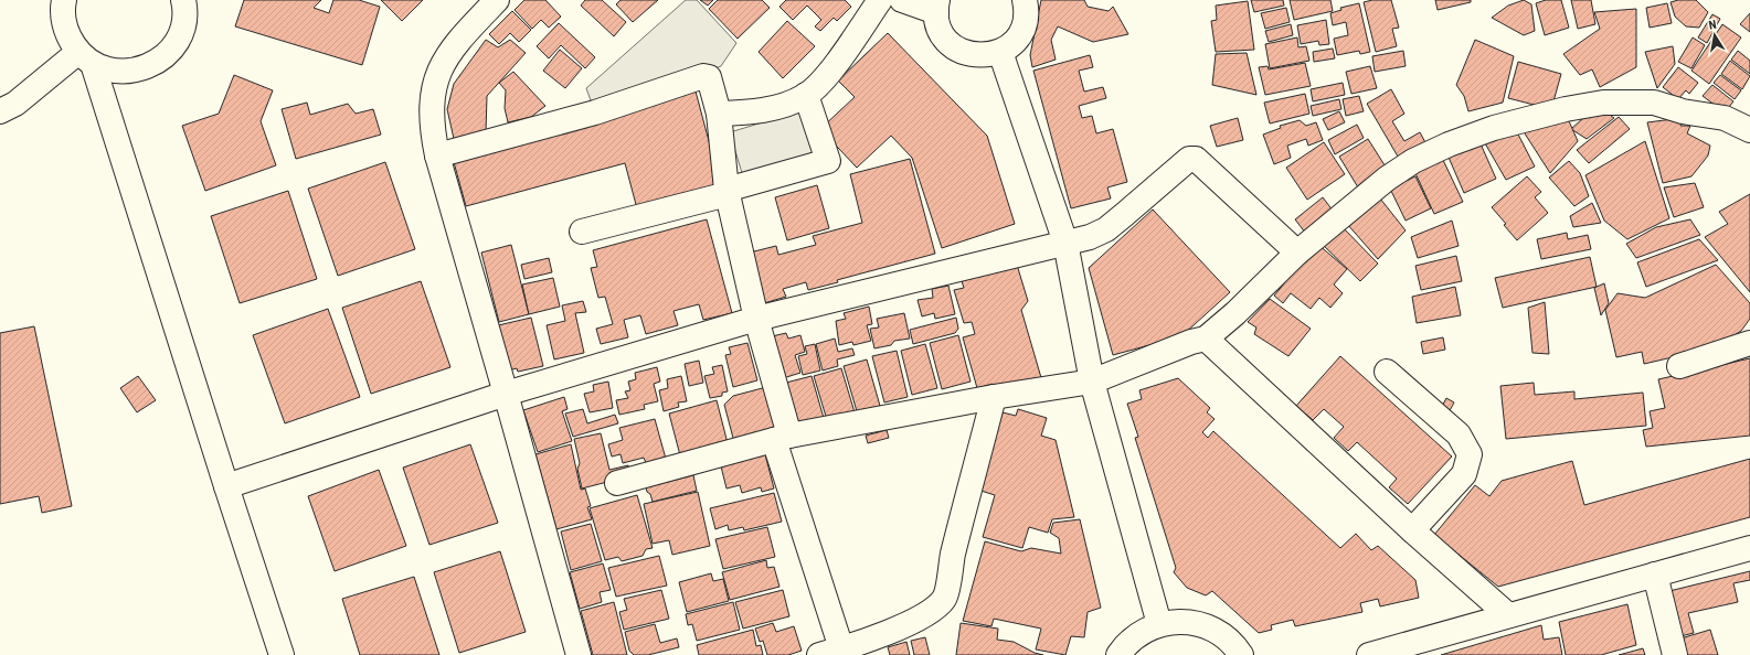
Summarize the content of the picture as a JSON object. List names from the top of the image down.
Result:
{
  "north": "top"
}
